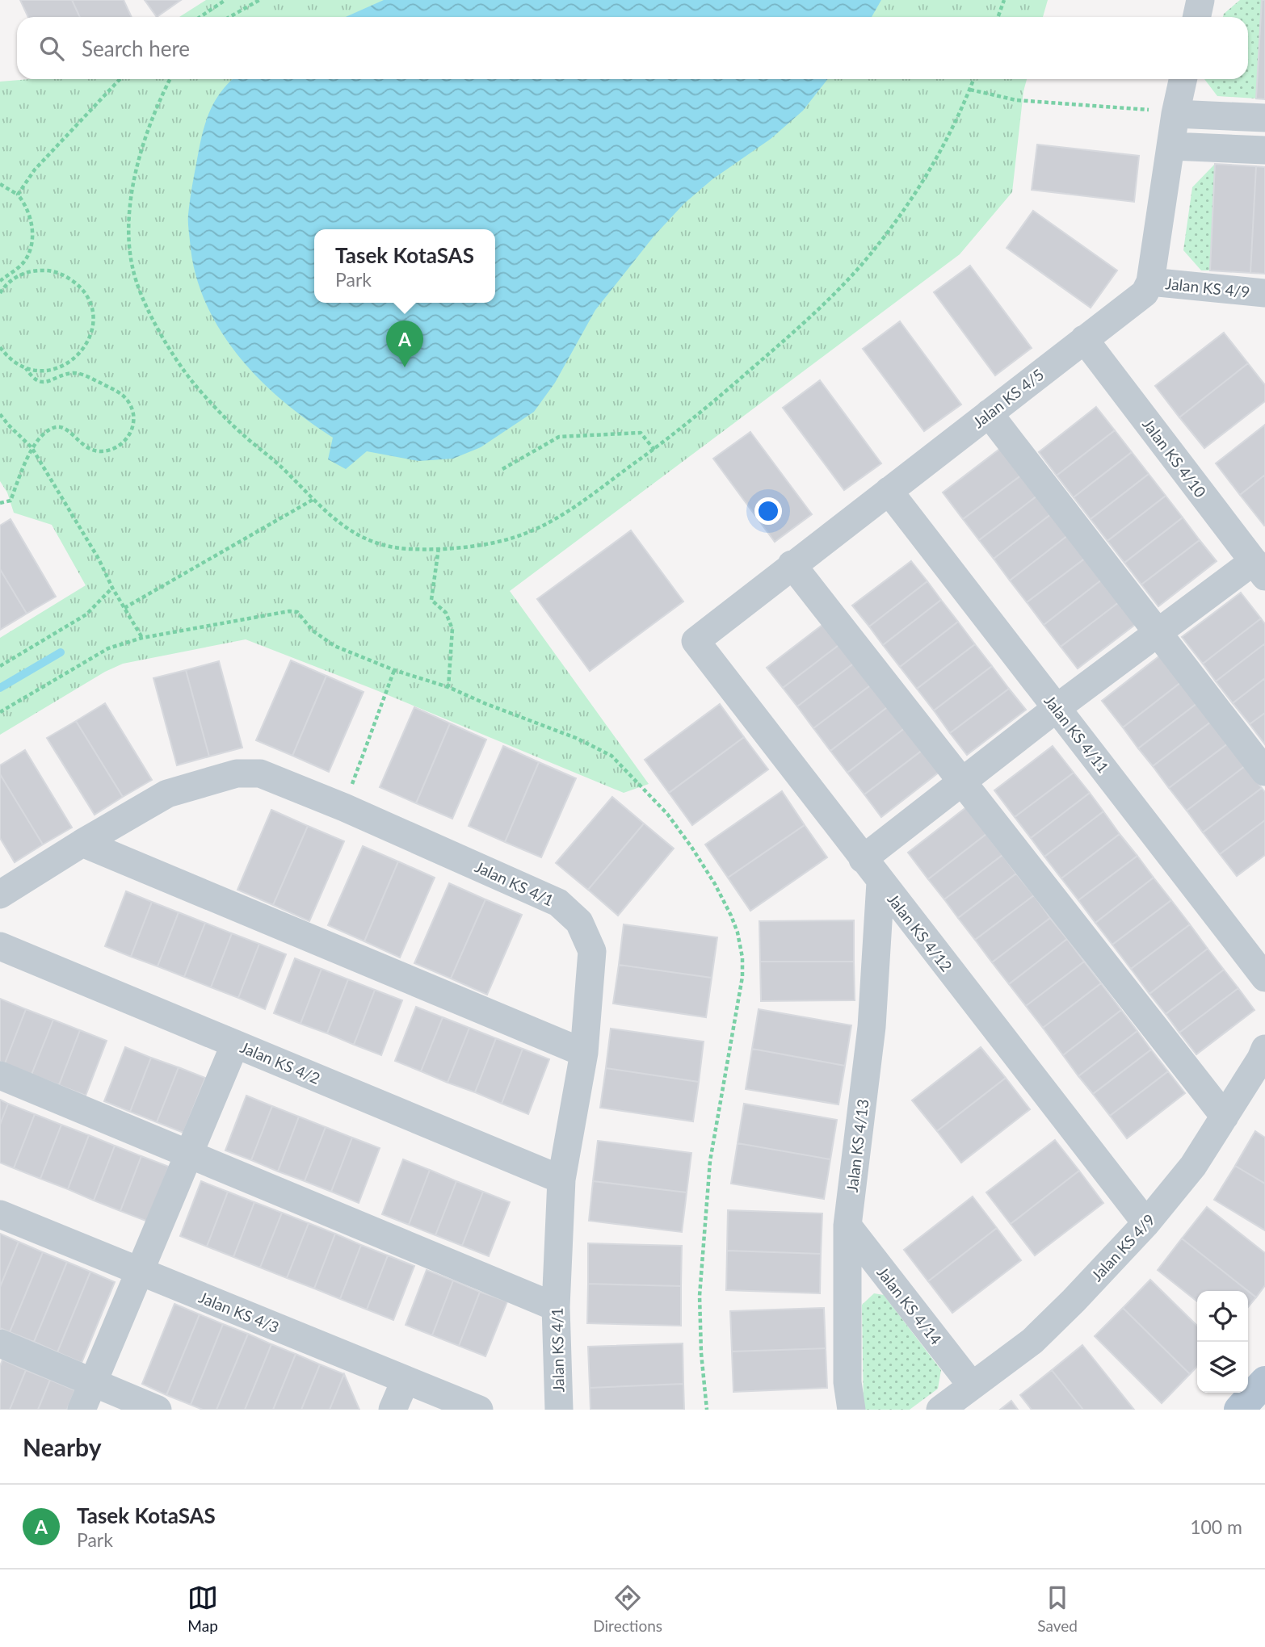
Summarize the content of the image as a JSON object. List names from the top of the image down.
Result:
{
  "streets": {
    "street": [
      "Jalan KS 4/9",
      "Jalan KS 4/5",
      "Jalan KS 4/10",
      "Jalan KS 4/11",
      "Jalan KS 4/1",
      "Jalan KS 4/12",
      "Jalan KS 4/2",
      "Jalan KS 4/13",
      "Jalan KS 4/14",
      "Jalan KS 4/3"
    ]
  },
  "crossings": [
    ["Jalan KS 4/9", "Jalan KS 4/5"],
    ["Jalan KS 4/9", "Jalan KS 4/12"],
    ["Jalan KS 4/9", "Jalan KS 4/14"],
    ["Jalan KS 4/5", "Jalan KS 4/10"],
    ["Jalan KS 4/5", "Jalan KS 4/11"],
    ["Jalan KS 4/5", "Jalan KS 4/12"],
    ["Jalan KS 4/1", "Jalan KS 4/2"],
    ["Jalan KS 4/12", "Jalan KS 4/13"],
    ["Jalan KS 4/13", "Jalan KS 4/14"]
  ],
  "page": {
    "search": "Search here",
    "popup": ["Tasek KotaSAS", "Park"],
    "pins": "A",
    "heading": "Nearby",
    "list": [
      {
        "mark": "A",
        "name": "Tasek KotaSAS",
        "note": "Park",
        "value": "100 m"
      }
    ],
    "nav": ["Map", "Directions", "Saved"]
  }
}
